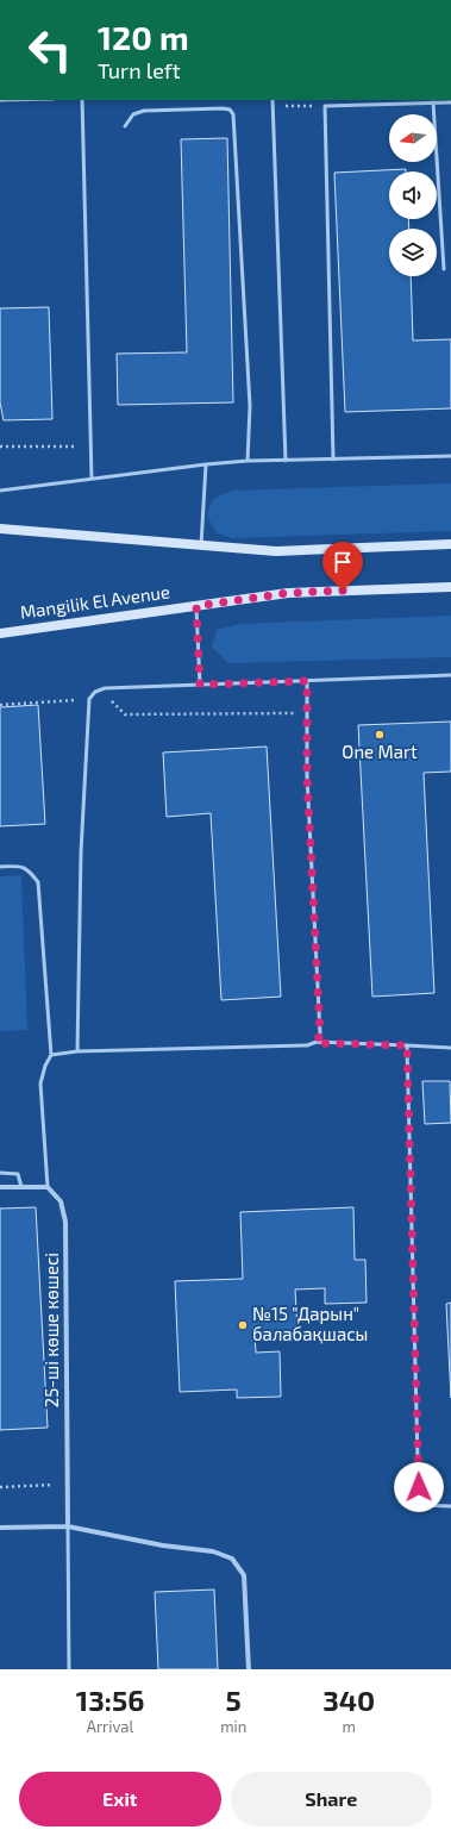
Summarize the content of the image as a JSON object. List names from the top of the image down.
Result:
{
  "streets": {
    "main road": ["Mangilik El Avenue"],
    "street": ["25-ші көше көшесі"]
  },
  "places": ["One Mart", "№15 \"Дарын\" балабақшасы"],
  "north": "left",
  "page": {
    "turn": ["120 m", "Turn left"],
    "eta": [
      "13:56",
      "Arrival",
      "5",
      "min",
      "340",
      "m"
    ],
    "buttons": ["Exit", "Share"]
  }
}
